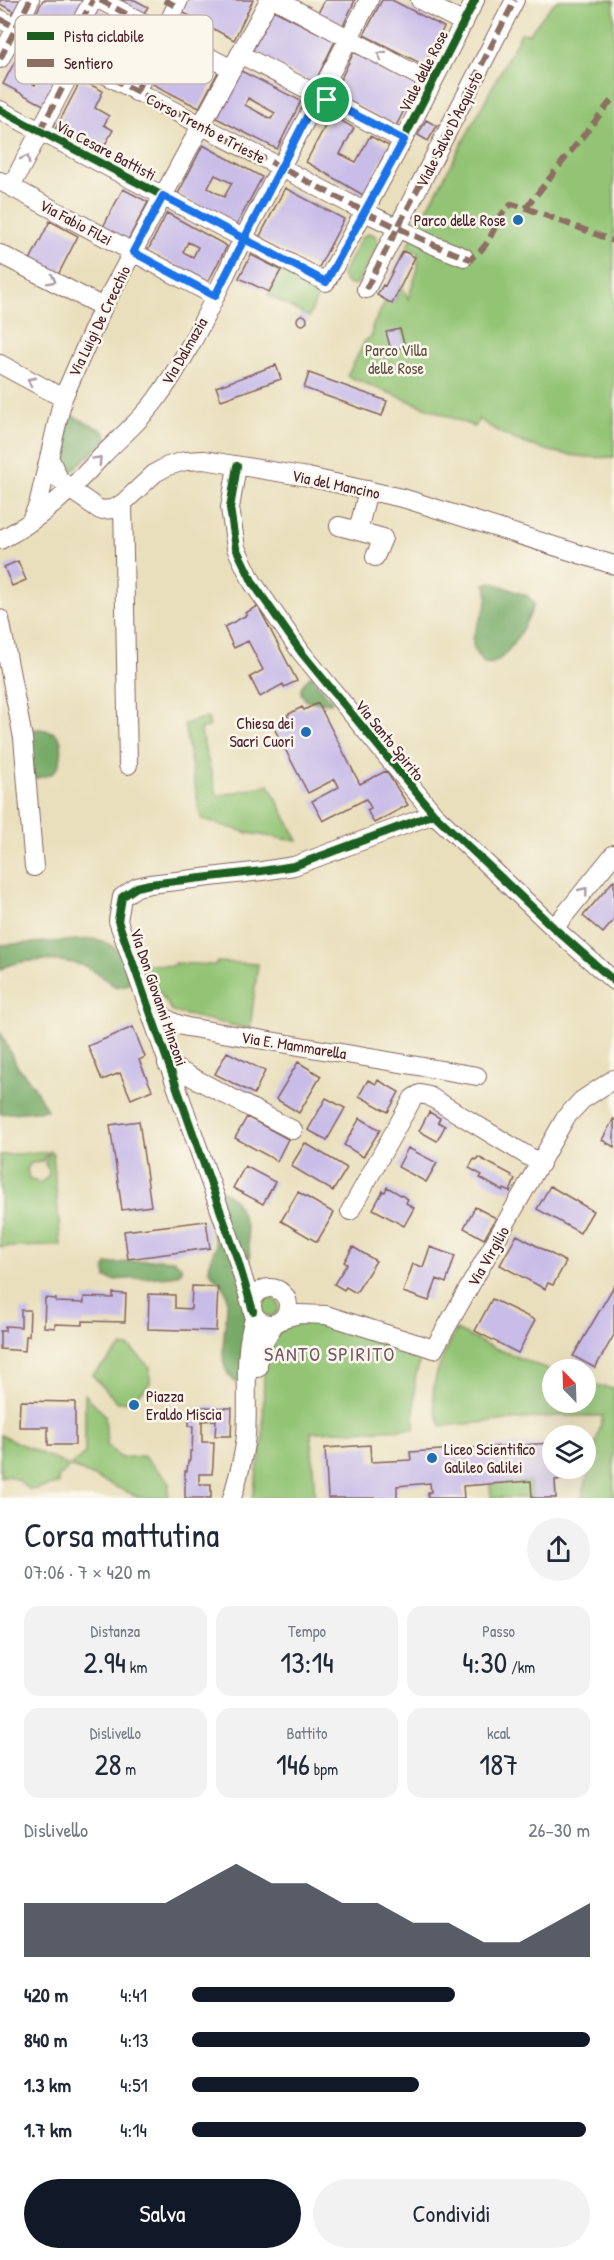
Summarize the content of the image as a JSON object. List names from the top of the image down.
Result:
{
  "streets": {
    "street": [
      "Viale delle Rose",
      "Corso Trento e Trieste",
      "Viale Salvo D'Acquisto",
      "Via Cesare Battisti",
      "Via Fabio Filzi",
      "Via Luigi De Crecchio",
      "Via Dalmazia",
      "Via del Mancino",
      "Via Santo Spirito",
      "Via Don Giovanni Minzoni",
      "Via E. Mammarella",
      "Via Virgilio"
    ]
  },
  "crossings": [
    ["Viale delle Rose", "Corso Trento e Trieste"],
    ["Viale delle Rose", "Via Cesare Battisti"],
    ["Corso Trento e Trieste", "Viale Salvo D'Acquisto"],
    ["Corso Trento e Trieste", "Via Luigi De Crecchio"],
    ["Corso Trento e Trieste", "Via Dalmazia"],
    ["Via Cesare Battisti", "Via Luigi De Crecchio"],
    ["Via Cesare Battisti", "Via Dalmazia"],
    ["Via Fabio Filzi", "Via Luigi De Crecchio"],
    ["Via Fabio Filzi", "Via Dalmazia"],
    ["Via Luigi De Crecchio", "Via Dalmazia"],
    ["Via del Mancino", "Via Santo Spirito"],
    ["Via Santo Spirito", "Via Don Giovanni Minzoni"],
    ["Via Don Giovanni Minzoni", "Via E. Mammarella"],
    ["Via Don Giovanni Minzoni", "Via Virgilio"]
  ],
  "one_way": ["Via Dalmazia"],
  "districts": ["SANTO SPIRITO"],
  "parks": ["Parco Villa delle Rose"],
  "places": [
    "Parco delle Rose",
    "Chiesa dei Sacri Cuori",
    "Piazza Eraldo Miscia",
    "Liceo Scientifico Galileo Galilei"
  ],
  "legend": ["Pista ciclabile", "Sentiero"],
  "north": "top left",
  "page": {
    "heading": ["Corsa mattutina", "07:06 · 7 × 420 m"],
    "stats": [
      ["Distanza", "2.94 km"],
      ["Tempo", "13:14"],
      ["Passo", "4:30 /km"],
      ["Dislivello", "28 m"],
      ["Battito", "146 bpm"],
      ["kcal", "187"]
    ],
    "chart": ["Dislivello", "26–30 m"],
    "list": [
      {
        "name": "420 m",
        "note": "4:41"
      },
      {
        "name": "840 m",
        "note": "4:13"
      },
      {
        "name": "1.3 km",
        "note": "4:51"
      },
      {
        "name": "1.7 km",
        "note": "4:14"
      }
    ],
    "buttons": ["Salva", "Condividi"]
  }
}
